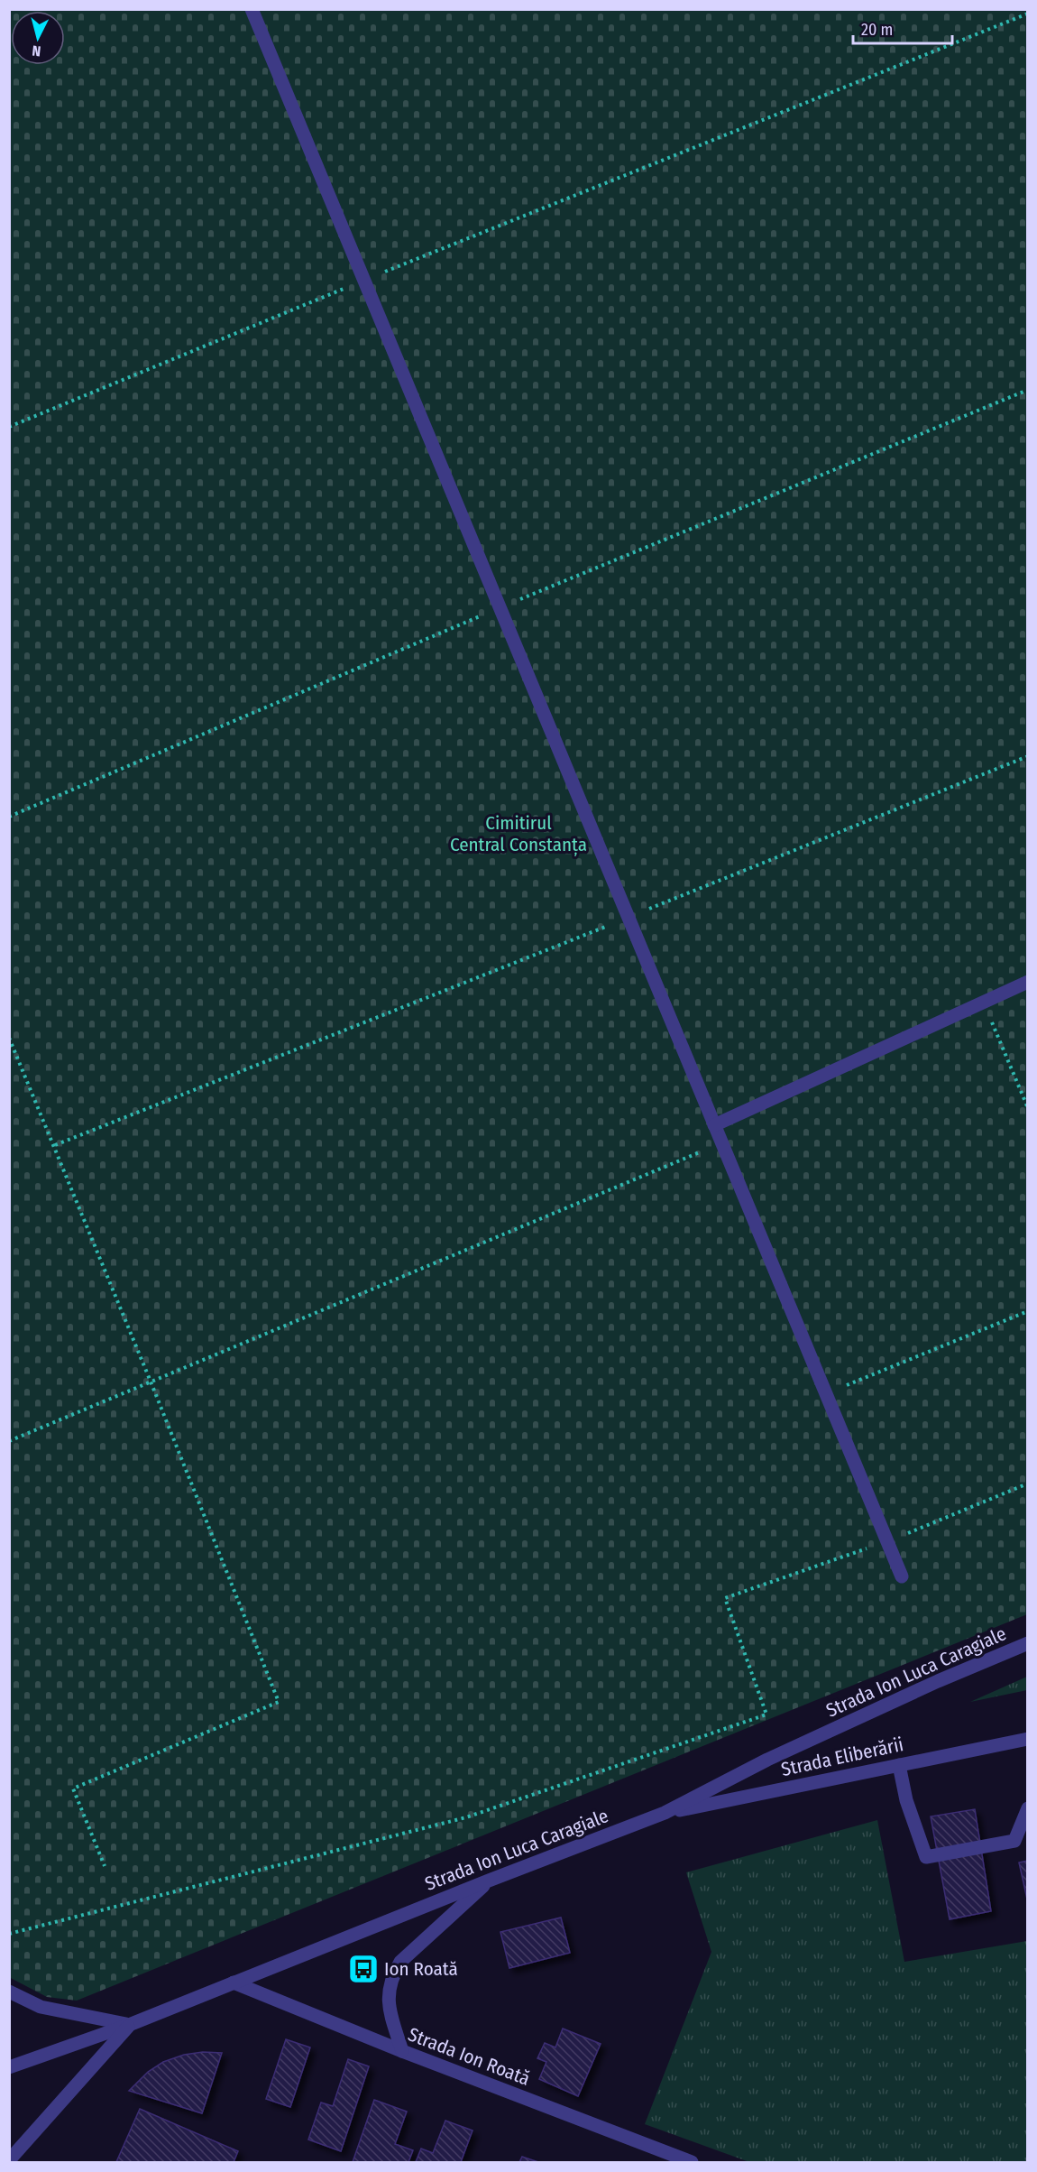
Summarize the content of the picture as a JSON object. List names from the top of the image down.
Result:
{
  "streets": {
    "street": ["Strada Ion Luca Caragiale", "Strada Eliberării", "Strada Ion Roată"]
  },
  "crossings": [
    ["Strada Ion Luca Caragiale", "Strada Eliberării"],
    ["Strada Ion Luca Caragiale", "Strada Ion Roată"]
  ],
  "parks": ["Cimitirul Central Constanța"],
  "places": {
    "bus stop": ["Ion Roată"]
  },
  "scale_bar": "20 m",
  "north": "bottom"
}
